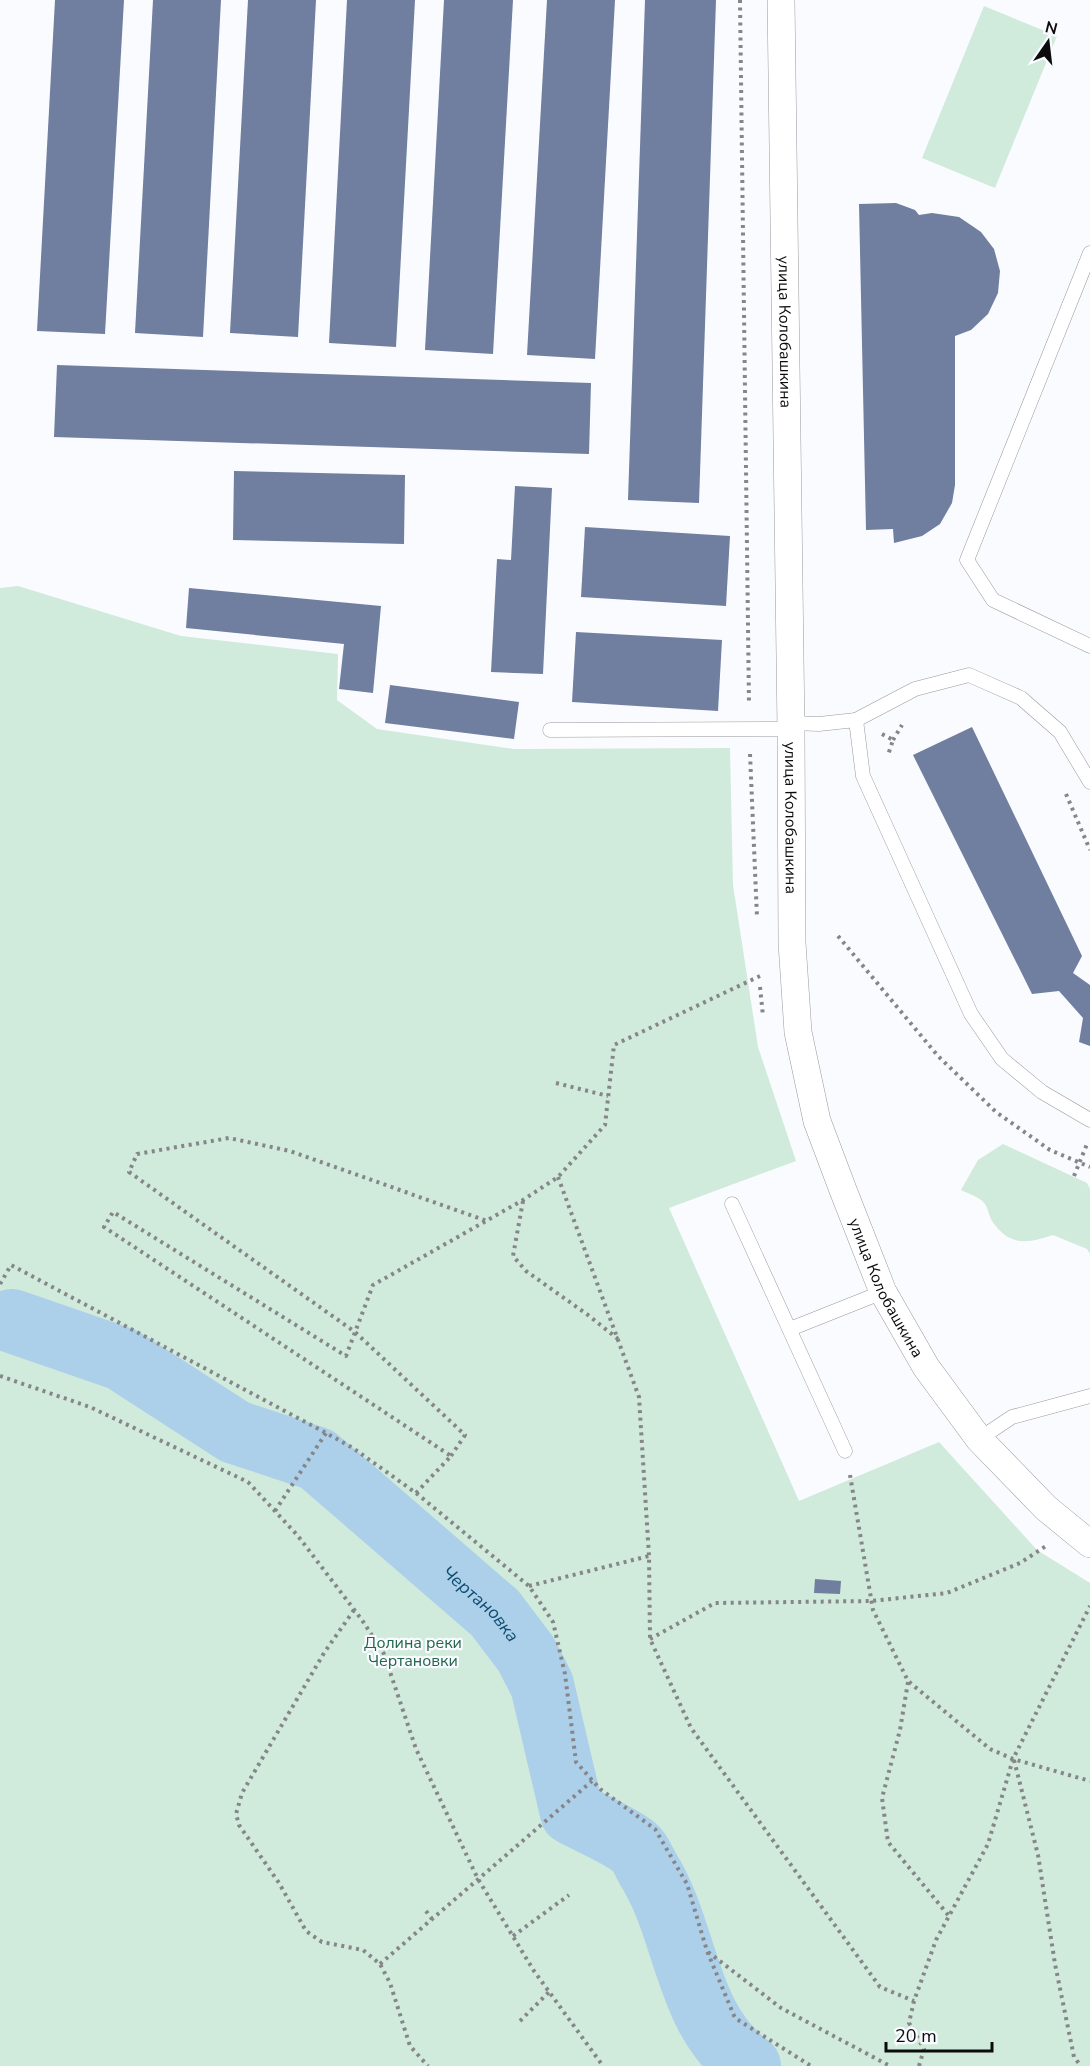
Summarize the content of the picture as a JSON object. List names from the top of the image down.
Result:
{
  "streets": {
    "street": ["улица Колобашкина"]
  },
  "water": ["Чертановка"],
  "parks": ["Долина реки Чертановки"],
  "scale_bar": "20 m",
  "north": "top"
}
